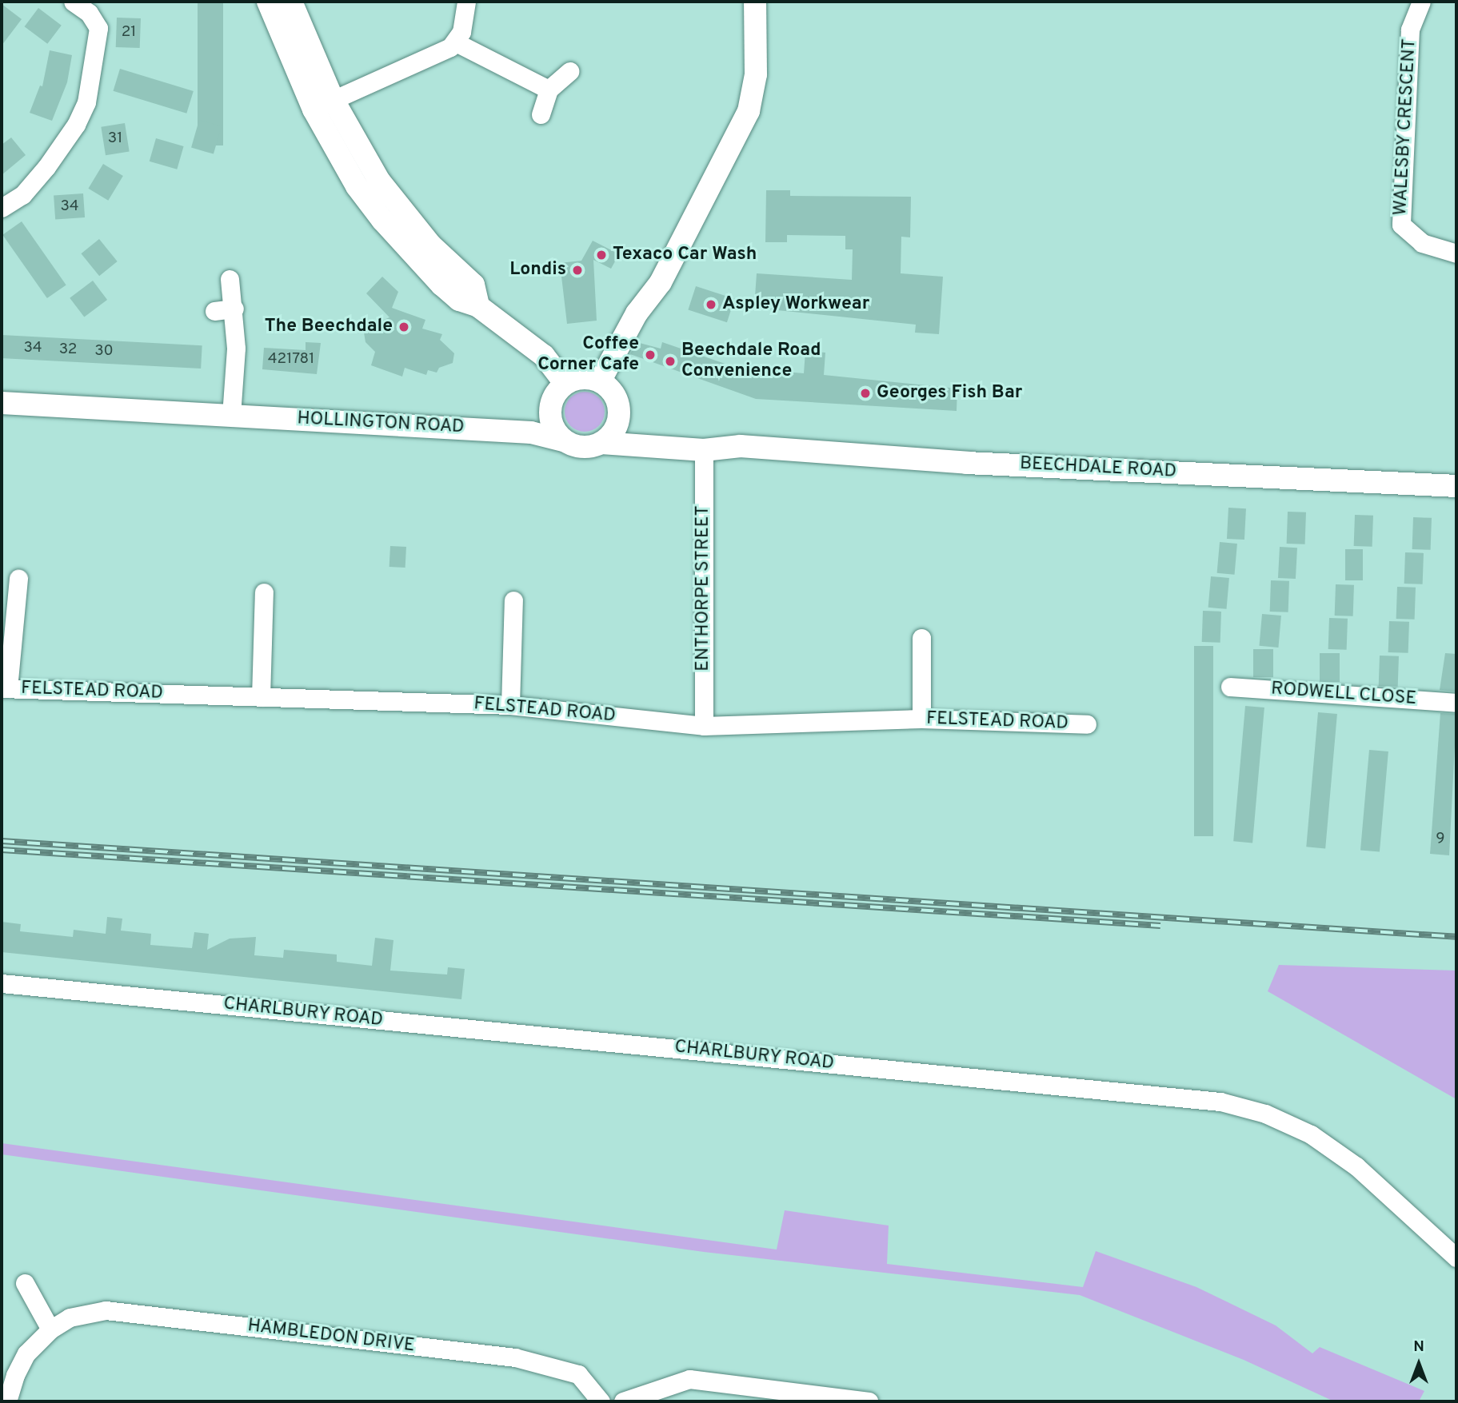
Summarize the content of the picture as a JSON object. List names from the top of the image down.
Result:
{
  "streets": {
    "street": [
      "WALESBY CRESCENT",
      "HOLLINGTON ROAD",
      "BEECHDALE ROAD",
      "ENTHORPE STREET",
      "FELSTEAD ROAD",
      "RODWELL CLOSE",
      "CHARLBURY ROAD",
      "HAMBLEDON DRIVE"
    ]
  },
  "crossings": [
    ["HOLLINGTON ROAD", "BEECHDALE ROAD"],
    ["BEECHDALE ROAD", "ENTHORPE STREET"],
    ["ENTHORPE STREET", "FELSTEAD ROAD"]
  ],
  "places": [
    "Texaco Car Wash",
    "Londis",
    "Aspley Workwear",
    "The Beechdale",
    "Coffee Corner Cafe",
    "Beechdale Road Convenience",
    "Georges Fish Bar"
  ],
  "house_numbers": [
    "21",
    "31",
    "34",
    "34",
    "32",
    "30",
    "421781",
    "9"
  ],
  "north": "top"
}
